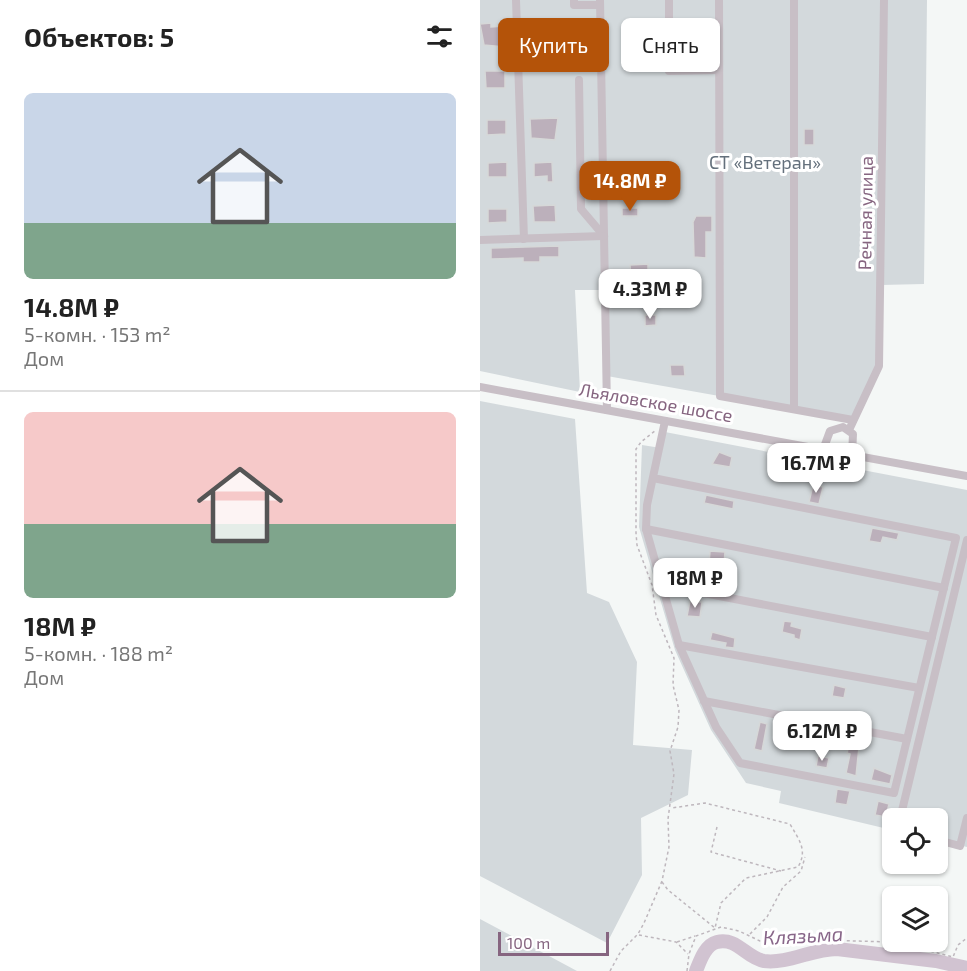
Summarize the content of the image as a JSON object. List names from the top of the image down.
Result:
{
  "streets": {
    "street": ["Речная улица", "Льяловское шоссе"]
  },
  "water": ["Клязьма"],
  "parks": ["СТ «Ветеран»"],
  "scale_bar": "100 m",
  "page": {
    "heading": "Объектов: 5",
    "chip": ["Купить", "Снять"],
    "list": [
      {
        "name": "14.8M ₽",
        "note": "5-комн. · 153 m² · Дом"
      },
      {
        "name": "18M ₽",
        "note": "5-комн. · 188 m² · Дом"
      }
    ],
    "price": [
      "14.8M ₽",
      "4.33M ₽",
      "16.7M ₽",
      "18M ₽",
      "6.12M ₽"
    ],
    "scale": "100 m"
  }
}
